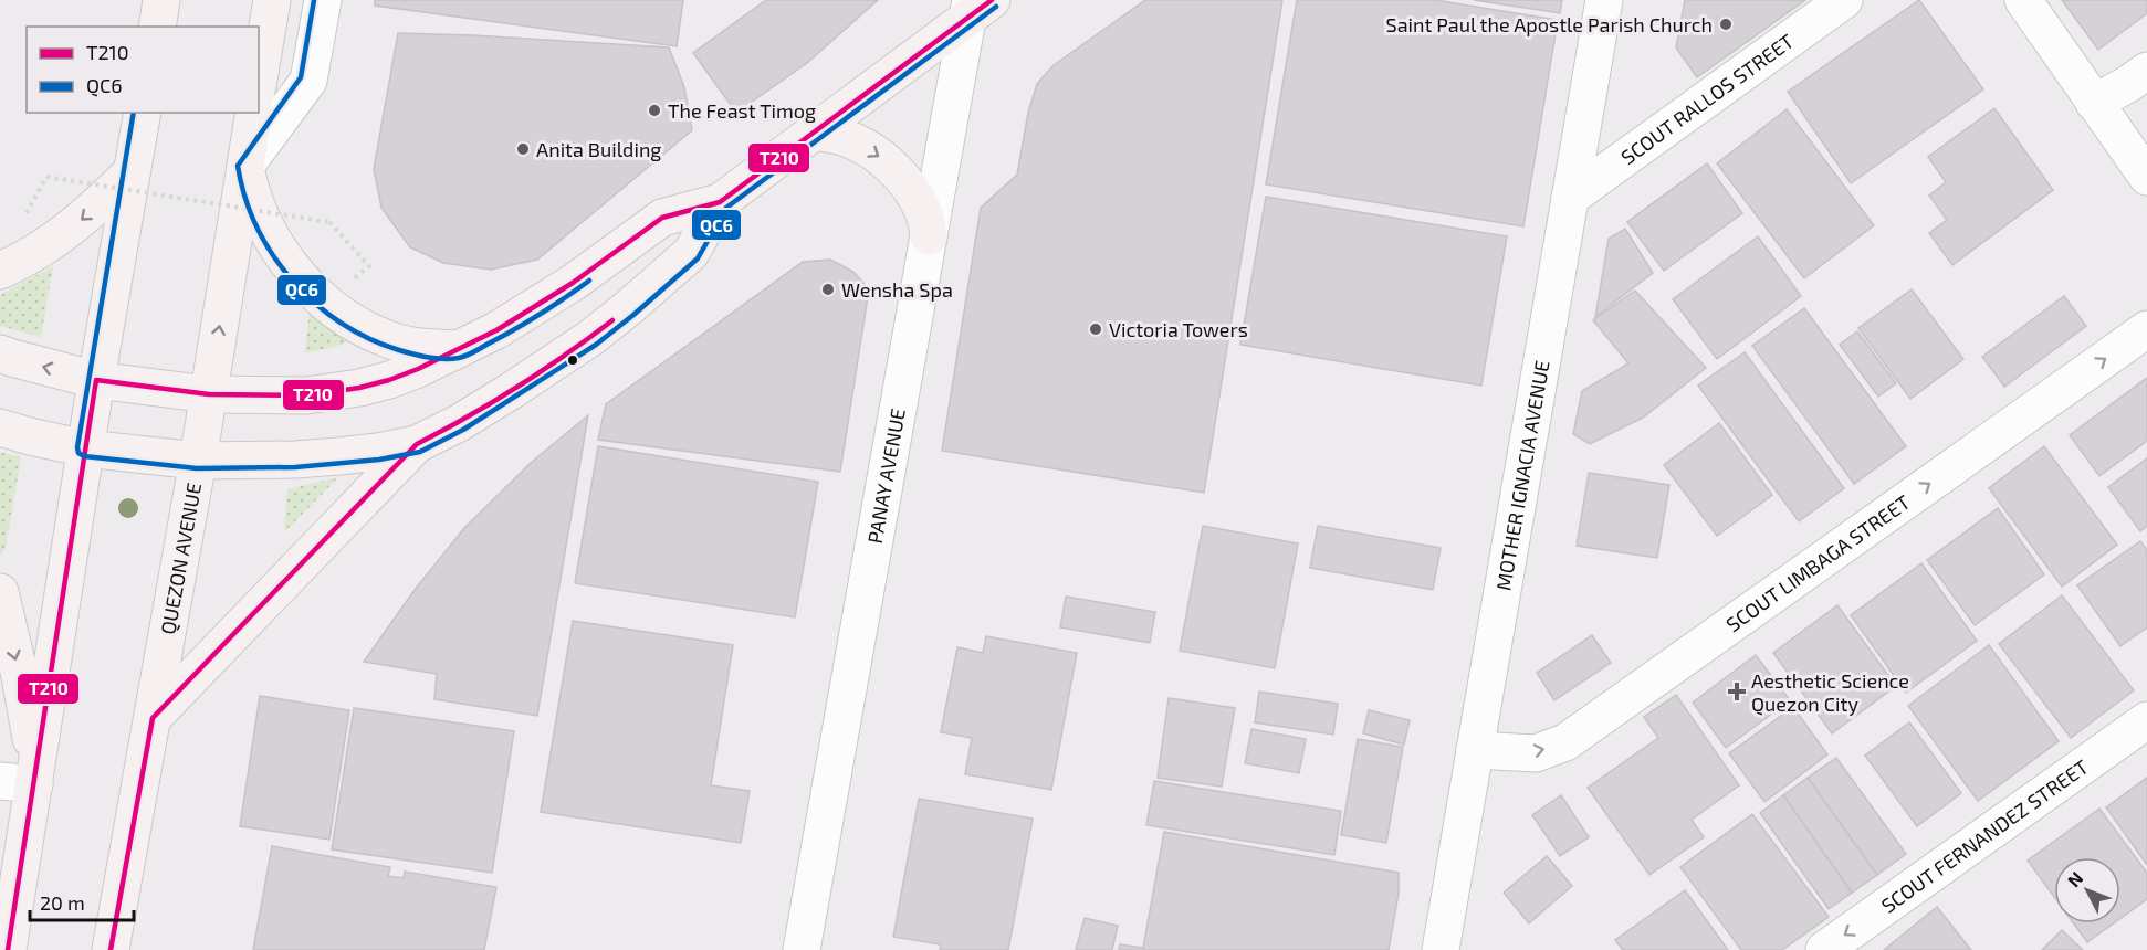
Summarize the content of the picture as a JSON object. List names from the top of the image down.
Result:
{
  "streets": {
    "main road": ["QUEZON AVENUE"],
    "street": [
      "SCOUT RALLOS STREET",
      "PANAY AVENUE",
      "MOTHER IGNACIA AVENUE",
      "SCOUT LIMBAGA STREET",
      "SCOUT FERNANDEZ STREET"
    ]
  },
  "crossings": [
    ["SCOUT RALLOS STREET", "MOTHER IGNACIA AVENUE"],
    ["MOTHER IGNACIA AVENUE", "SCOUT LIMBAGA STREET"]
  ],
  "one_way": ["SCOUT LIMBAGA STREET", "SCOUT FERNANDEZ STREET"],
  "places": {
    "other": [
      "Saint Paul the Apostle Parish Church",
      "The Feast Timog",
      "Anita Building",
      "Wensha Spa",
      "Victoria Towers"
    ],
    "health": ["Aesthetic Science Quezon City"]
  },
  "lines": ["transit line T210", "transit line QC6"],
  "legend": ["T210", "QC6"],
  "scale_bar": "20 m",
  "north": "top left"
}
